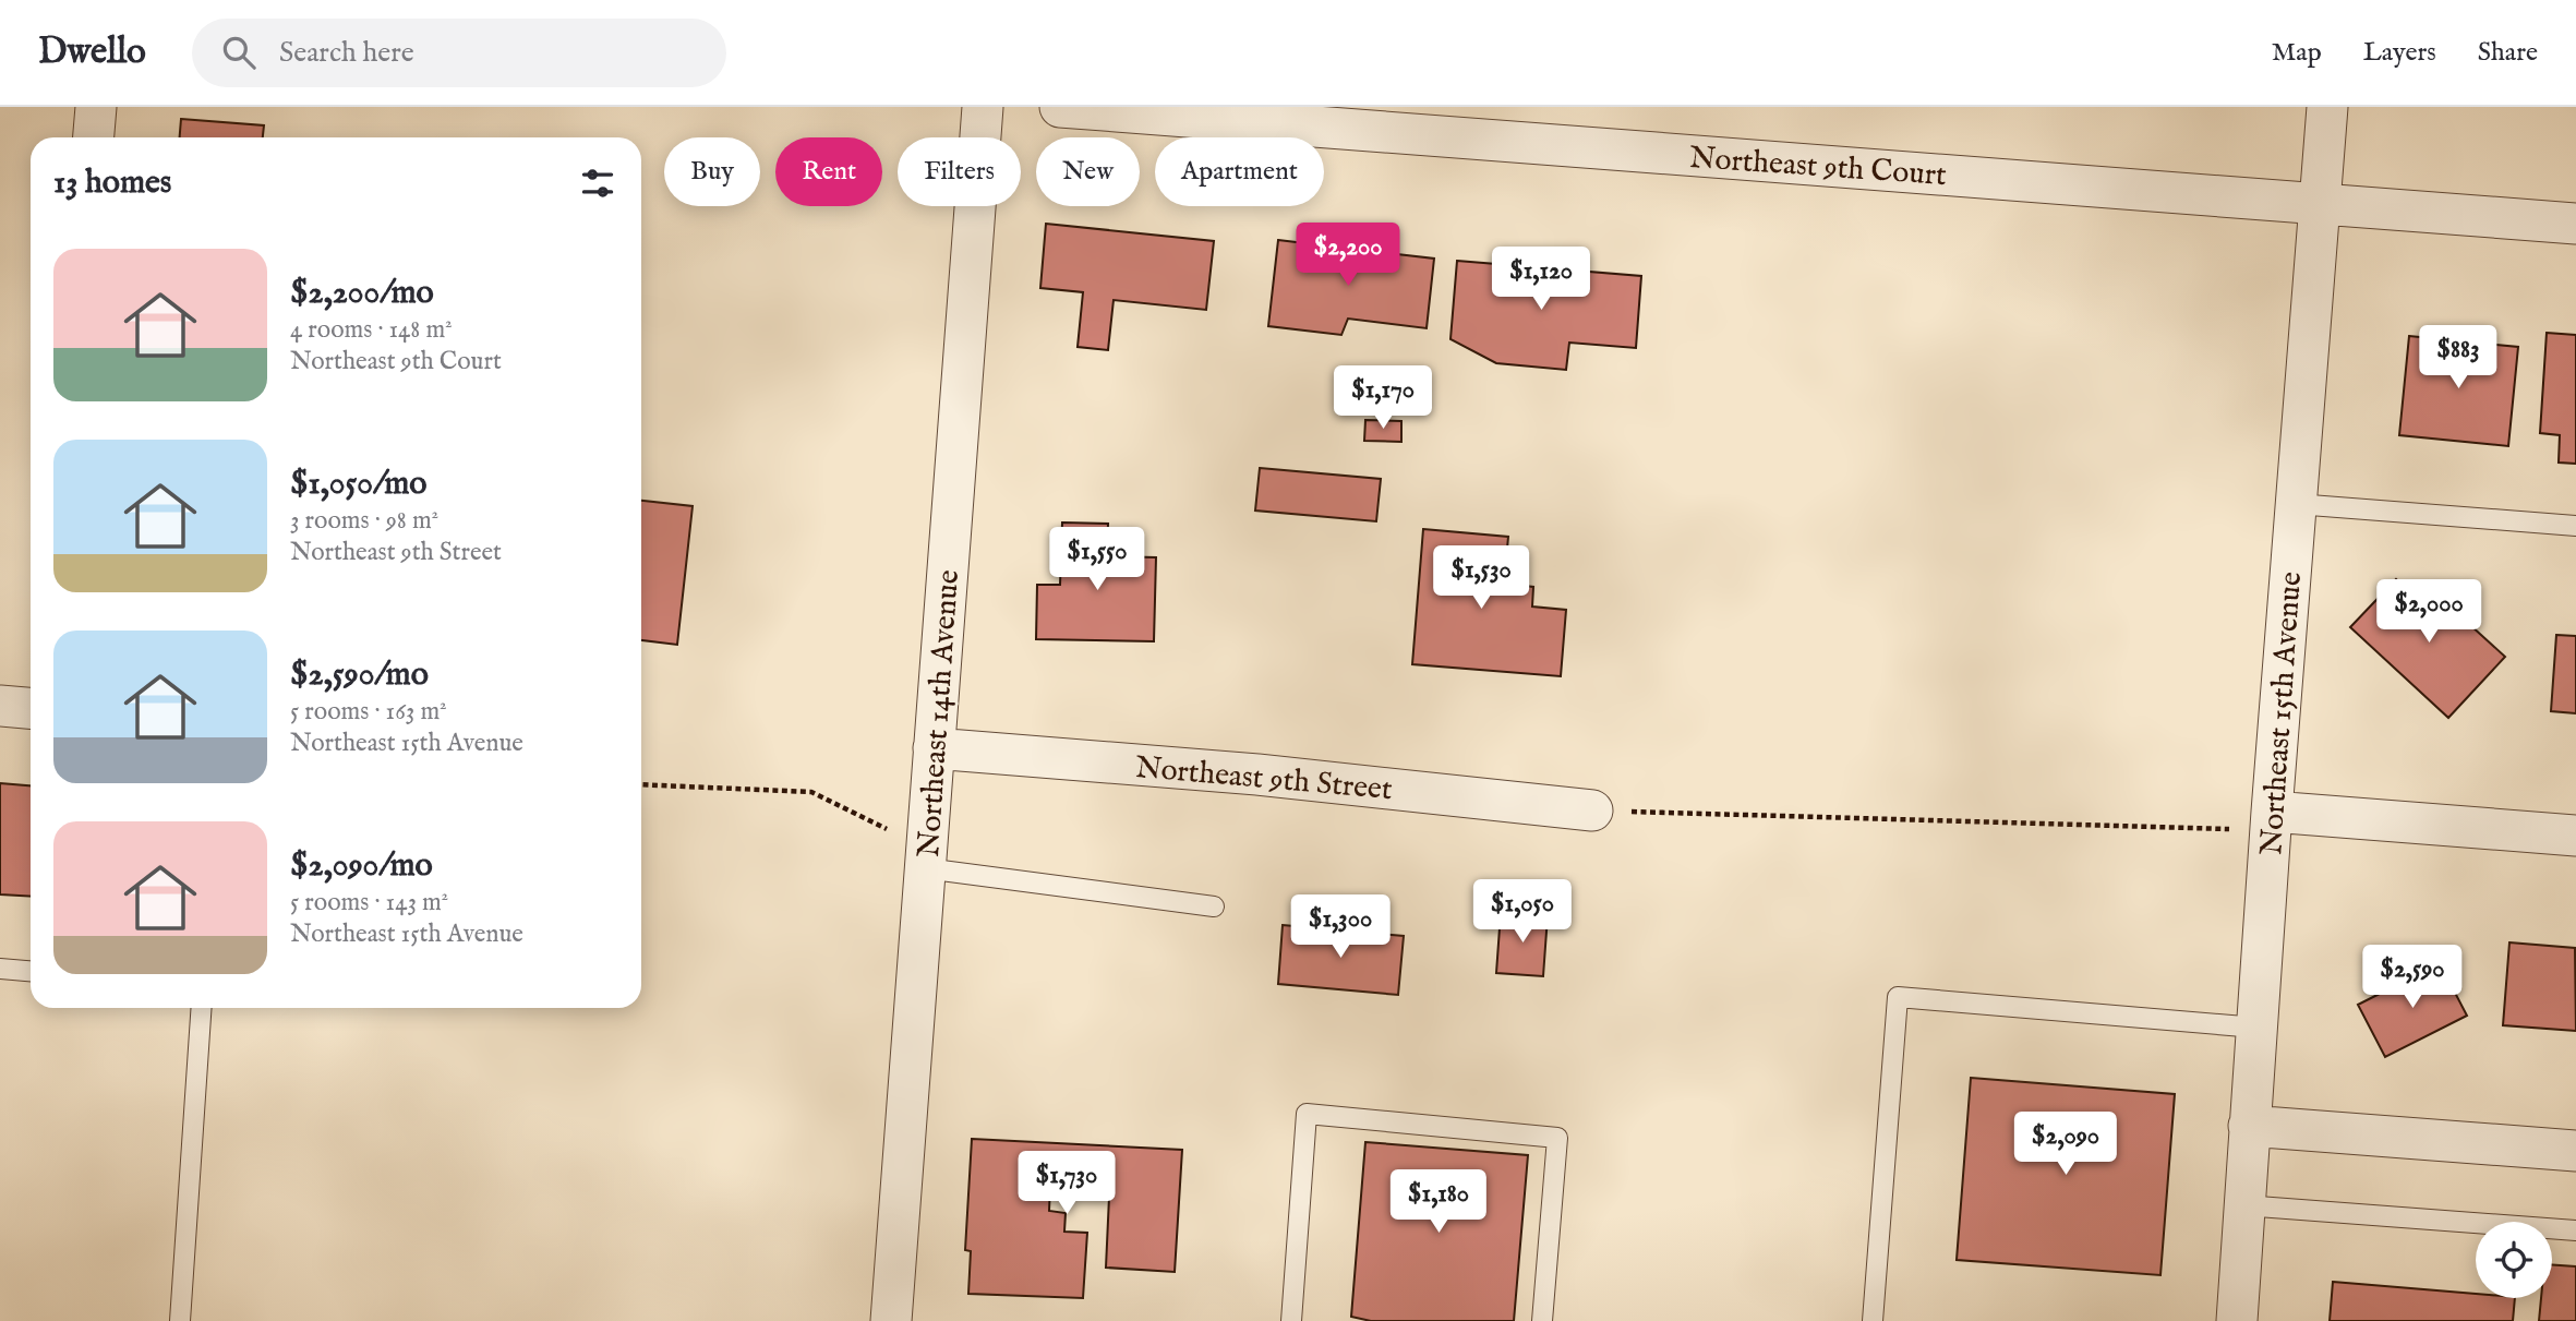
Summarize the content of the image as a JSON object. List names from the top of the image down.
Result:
{
  "streets": {
    "street": [
      "Northeast 9th Court",
      "Northeast 14th Avenue",
      "Northeast 15th Avenue",
      "Northeast 9th Street"
    ]
  },
  "crossings": [
    ["Northeast 9th Court", "Northeast 15th Avenue"],
    ["Northeast 14th Avenue", "Northeast 9th Street"]
  ],
  "page": {
    "header": "Dwello",
    "search": "Search here",
    "nav": ["Map", "Layers", "Share"],
    "chip": [
      "Buy",
      "Rent",
      "Filters",
      "New",
      "Apartment"
    ],
    "heading": "13 homes",
    "price": [
      "$2,200",
      "$1,120",
      "$883",
      "$1,170",
      "$1,550",
      "$1,530",
      "$2,000",
      "$1,050",
      "$1,300",
      "$2,590",
      "$2,090",
      "$1,730",
      "$1,180"
    ],
    "list": [
      {
        "name": "$2,200/mo",
        "note": "4 rooms · 148 m² · Northeast 9th Court"
      },
      {
        "name": "$1,050/mo",
        "note": "3 rooms · 98 m² · Northeast 9th Street"
      },
      {
        "name": "$2,590/mo",
        "note": "5 rooms · 163 m² · Northeast 15th Avenue"
      },
      {
        "name": "$2,090/mo",
        "note": "5 rooms · 143 m² · Northeast 15th Avenue"
      }
    ]
  }
}
